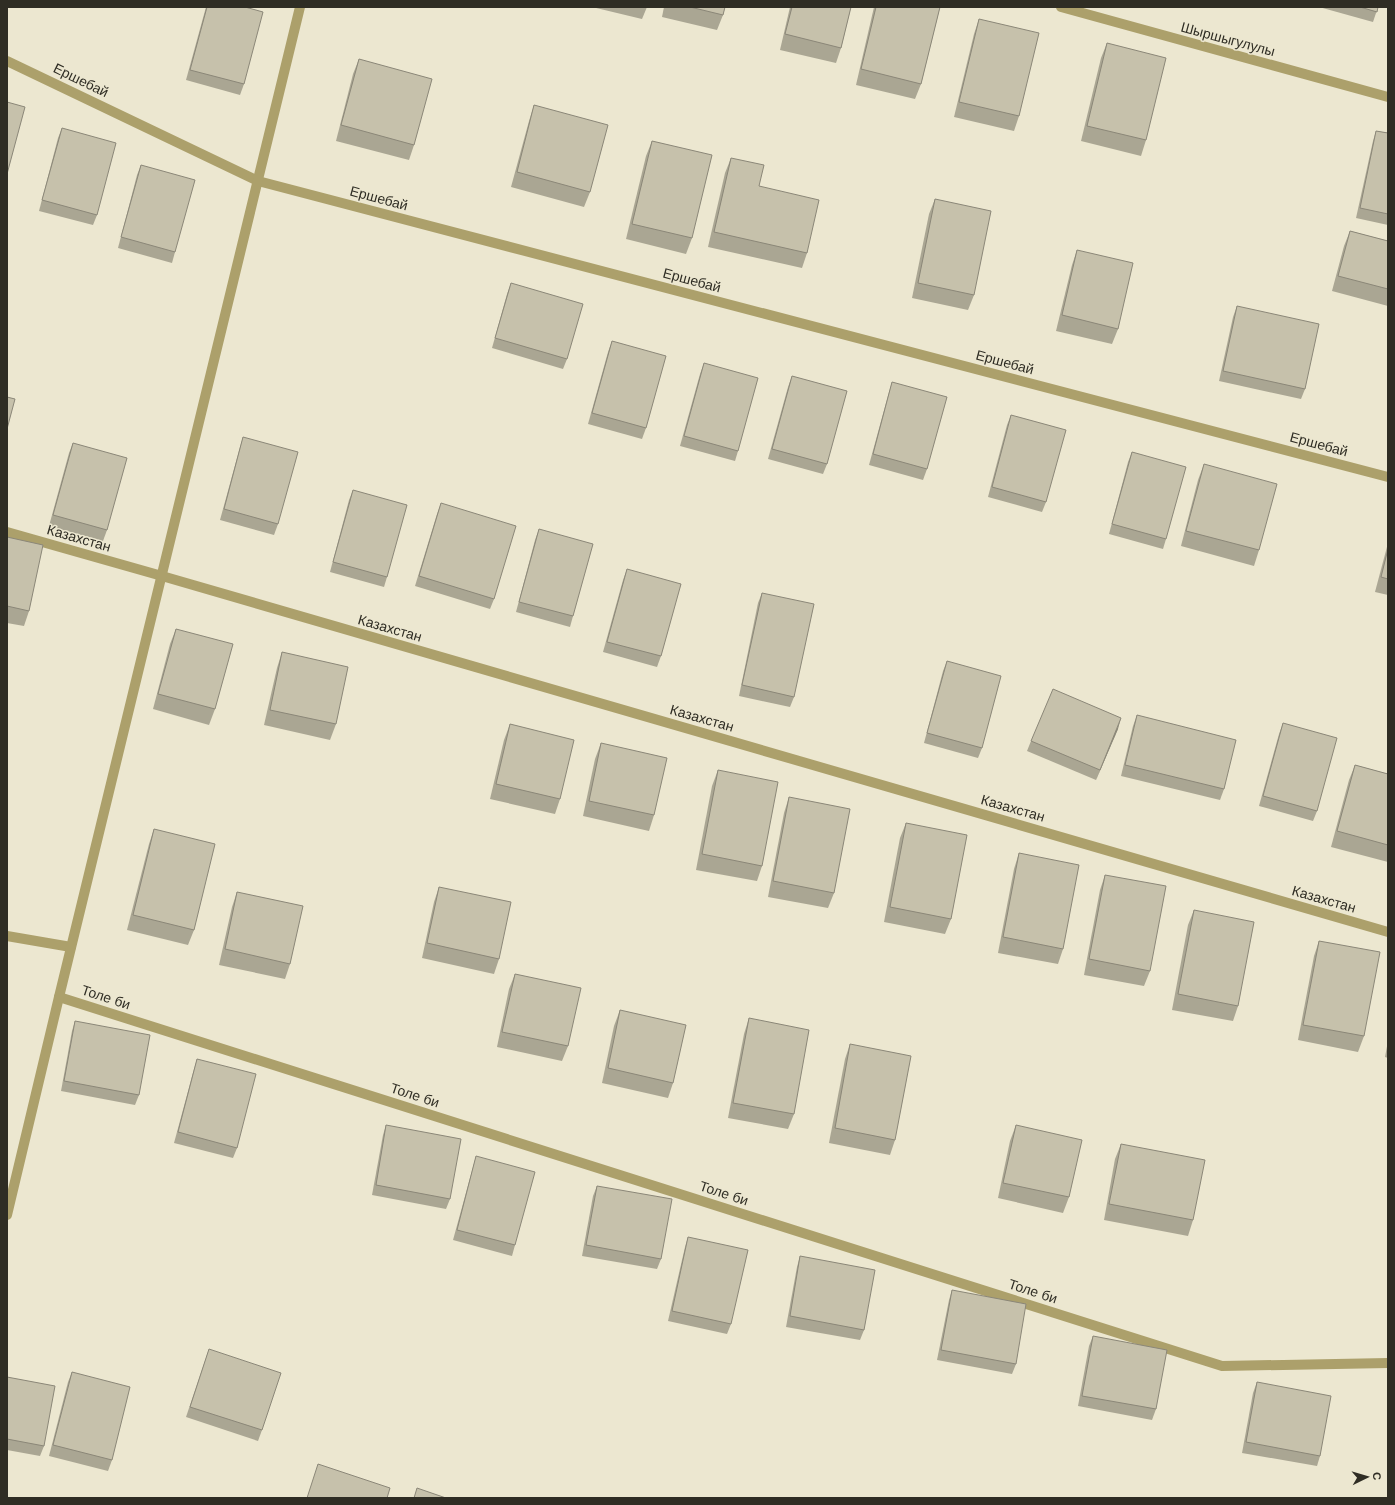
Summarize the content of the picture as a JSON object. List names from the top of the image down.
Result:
{
  "streets": {
    "street": [
      "Шыршыгулулы",
      "Ершебай",
      "Казахстан",
      "Толе би"
    ]
  },
  "north": "right"
}
